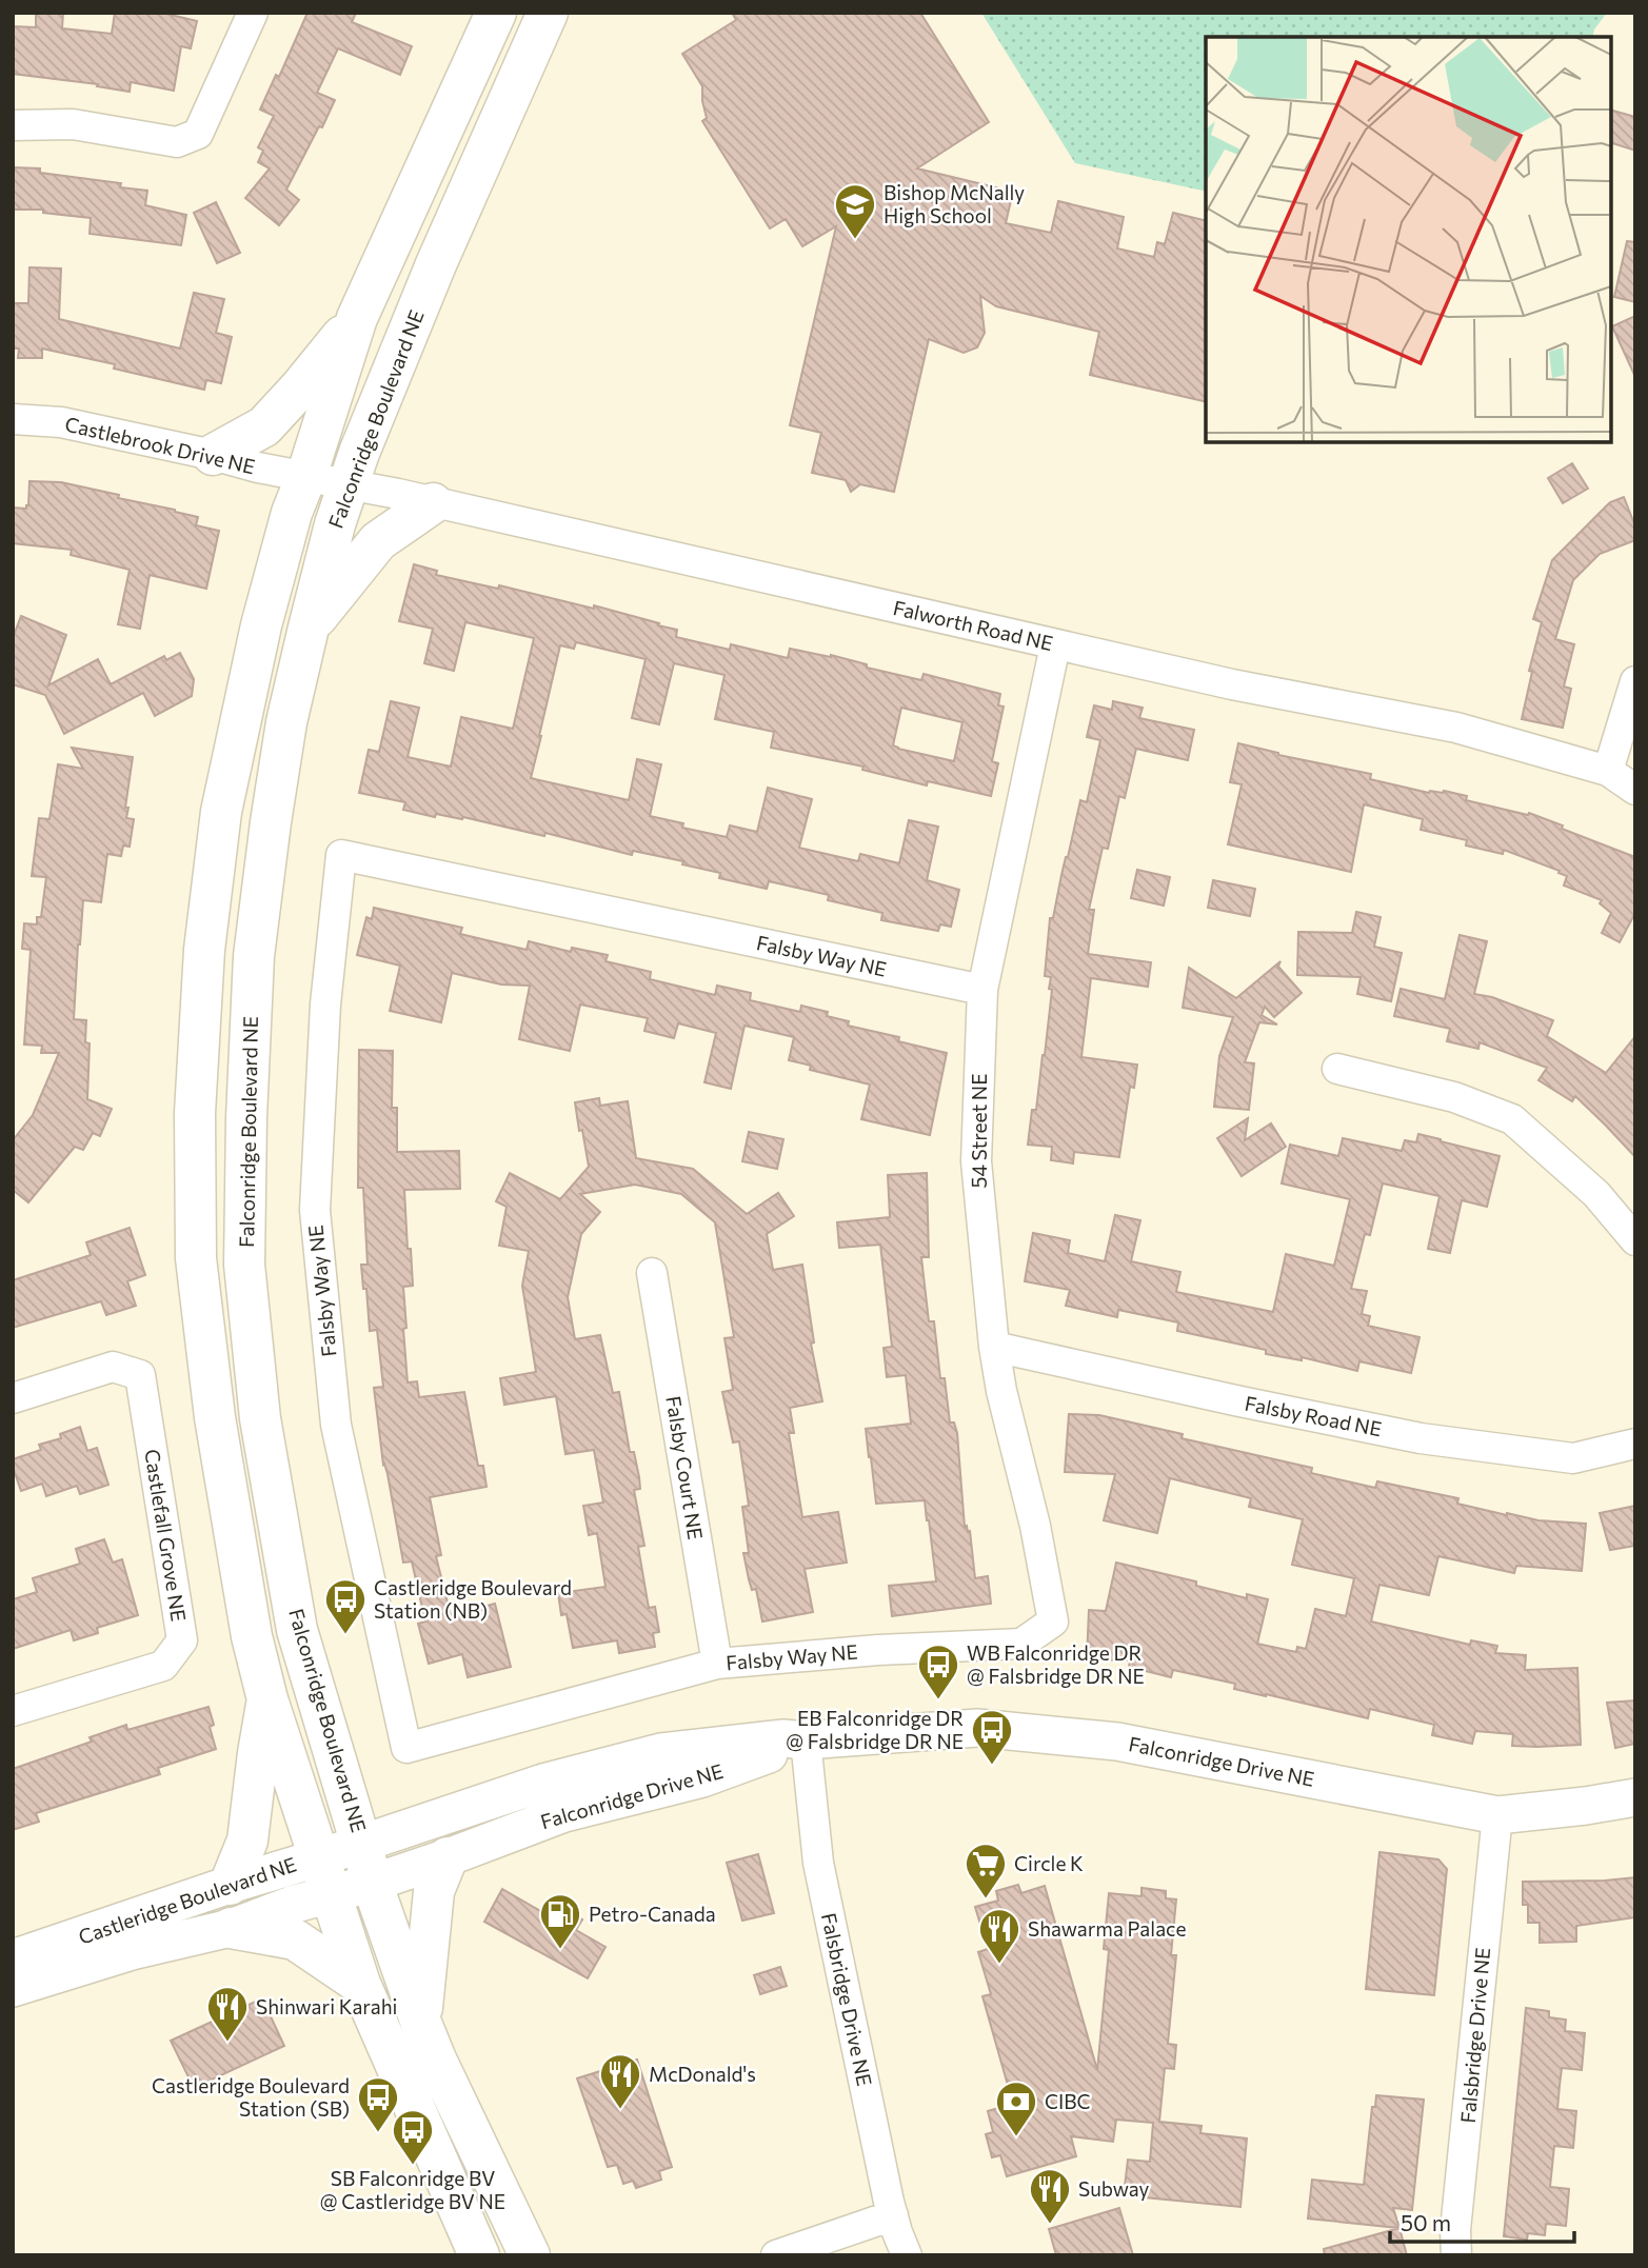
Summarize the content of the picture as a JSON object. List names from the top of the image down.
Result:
{
  "streets": {
    "main road": ["Falconridge Boulevard NE"],
    "street": [
      "Castlebrook Drive NE",
      "Falworth Road NE",
      "Falsby Way NE",
      "54 Street NE",
      "Falsby Road NE",
      "Falsby Court NE",
      "Castlefall Grove NE",
      "Falconridge Drive NE",
      "Castleridge Boulevard NE",
      "Falsbridge Drive NE"
    ]
  },
  "crossings": [
    ["Falconridge Boulevard NE", "Falworth Road NE"],
    ["Falconridge Boulevard NE", "Falconridge Drive NE"],
    ["Falconridge Boulevard NE", "Castleridge Boulevard NE"],
    ["Castlebrook Drive NE", "Falworth Road NE"],
    ["Falworth Road NE", "54 Street NE"],
    ["Falsby Way NE", "54 Street NE"],
    ["Falsby Way NE", "Falsby Court NE"],
    ["54 Street NE", "Falsby Road NE"],
    ["Falconridge Drive NE", "Castleridge Boulevard NE"],
    ["Falconridge Drive NE", "Falsbridge Drive NE"]
  ],
  "places": {
    "school or university": ["Bishop McNally High School"],
    "bus stop": [
      "Castleridge Boulevard Station (NB)",
      "WB Falconridge DR @ Falsbridge DR NE",
      "EB Falconridge DR @ Falsbridge DR NE",
      "Castleridge Boulevard Station (SB)",
      "SB Falconridge BV @ Castleridge BV NE"
    ],
    "supermarket": ["Circle K"],
    "fuel station": ["Petro-Canada"],
    "restaurant": [
      "Shawarma Palace",
      "Shinwari Karahi",
      "McDonald's",
      "Subway"
    ],
    "bank": ["CIBC"]
  },
  "scale_bar": "50 m"
}
